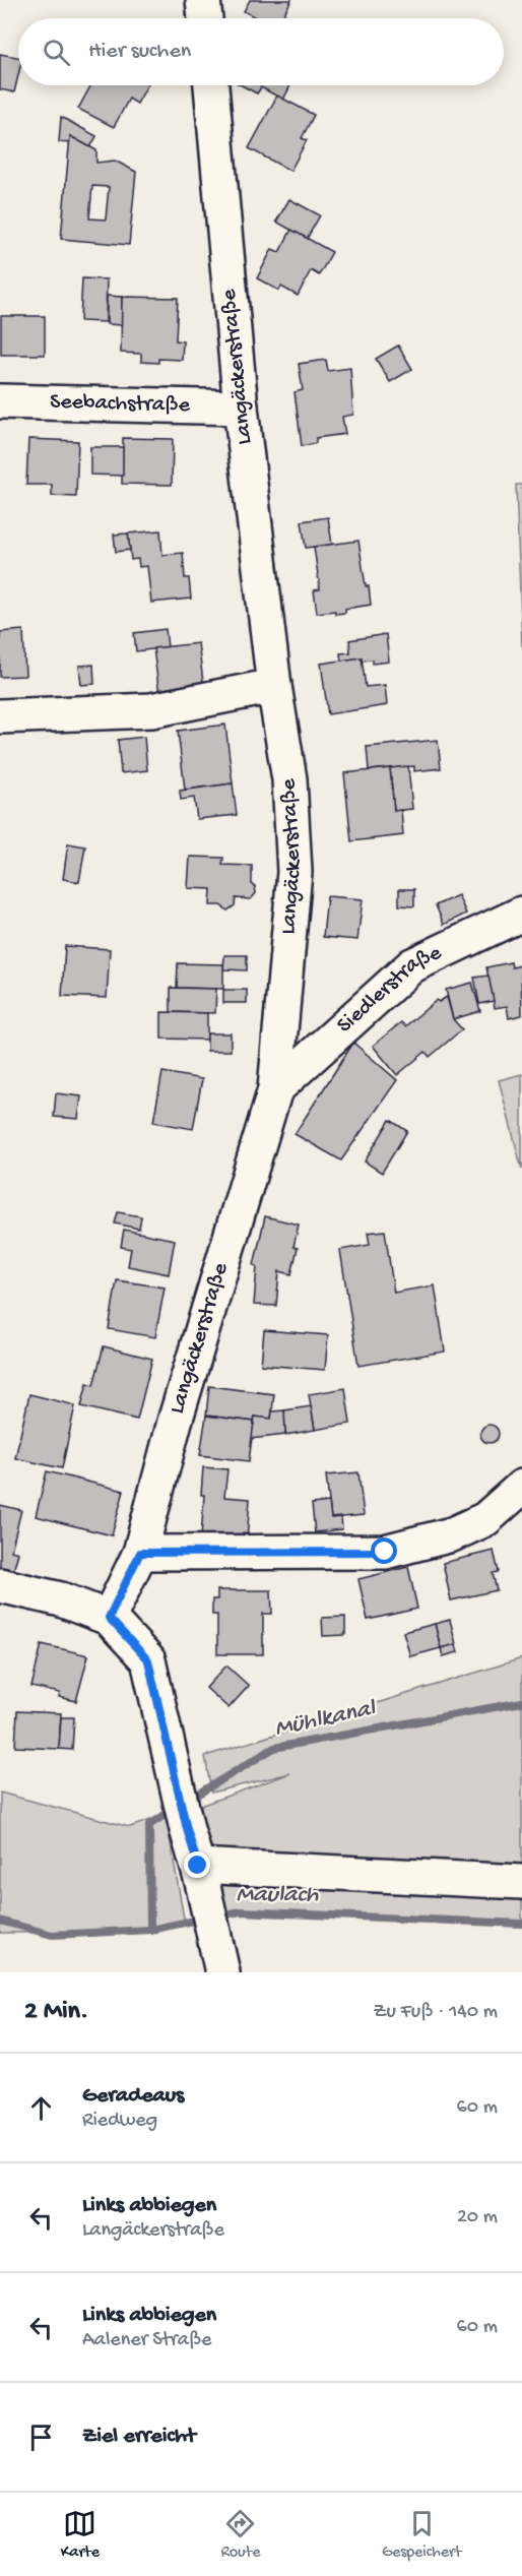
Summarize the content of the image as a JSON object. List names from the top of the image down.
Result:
{
  "streets": {
    "street": ["Langäckerstraße", "Seebachstraße", "Siedlerstraße"]
  },
  "crossings": [
    ["Langäckerstraße", "Seebachstraße"],
    ["Langäckerstraße", "Siedlerstraße"]
  ],
  "water": ["Mühlkanal", "Maulach"],
  "page": {
    "search": "Hier suchen",
    "heading": ["2 Min.", "Zu Fuß · 140 m"],
    "list": [
      ["Geradeaus", "Riedweg", "60 m"],
      ["Links abbiegen", "Langäckerstraße", "20 m"],
      ["Links abbiegen", "Aalener Straße", "60 m"],
      "Ziel erreicht"
    ],
    "nav": ["Karte", "Route", "Gespeichert"]
  }
}
